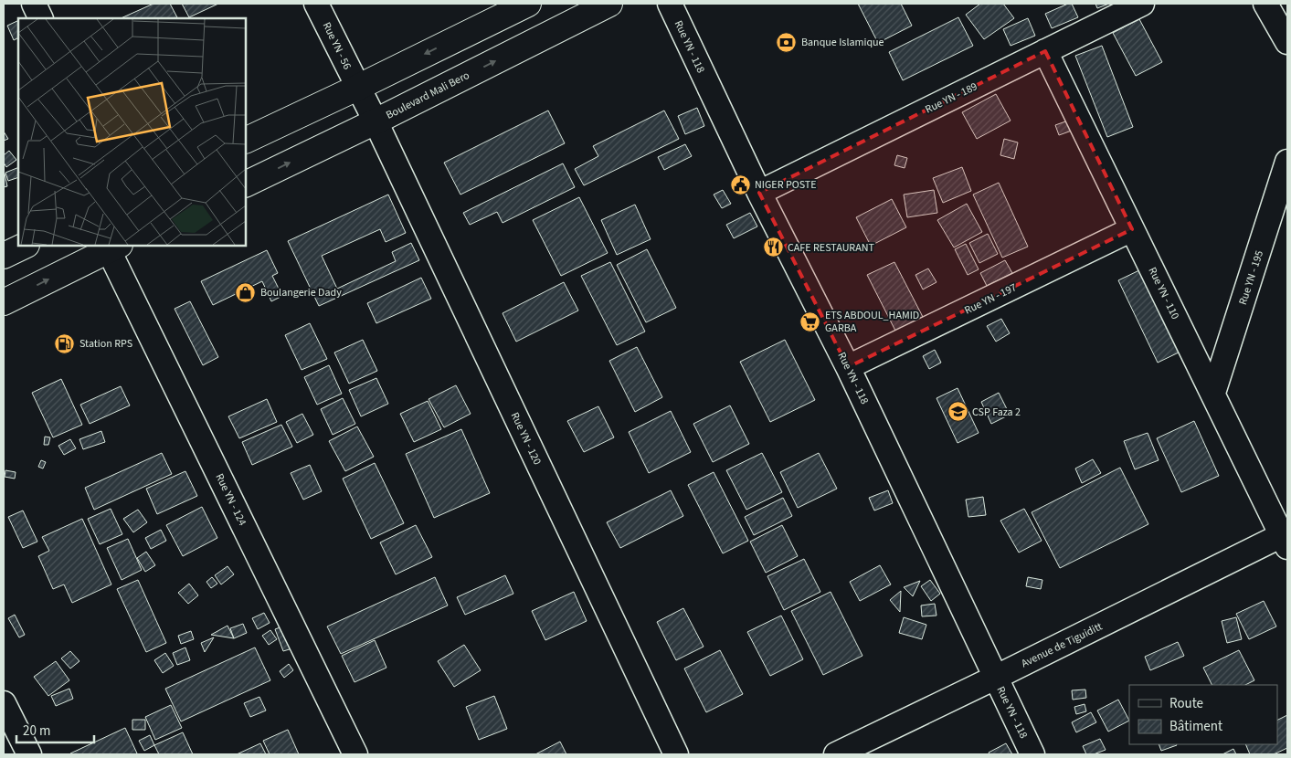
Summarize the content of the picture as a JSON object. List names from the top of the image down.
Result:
{
  "streets": {
    "main road": ["Boulevard Mali Bero"],
    "street": [
      "Rue YN - 56",
      "Rue YN - 118",
      "Rue YN - 189",
      "Rue YN - 195",
      "Rue YN - 110",
      "Rue YN - 197",
      "Rue YN - 120",
      "Rue YN - 124",
      "Avenue de Tiguiditt"
    ]
  },
  "crossings": [
    ["Rue YN - 56", "Boulevard Mali Bero"],
    ["Rue YN - 56", "Rue YN - 120"],
    ["Rue YN - 118", "Rue YN - 189"],
    ["Rue YN - 118", "Rue YN - 197"],
    ["Rue YN - 118", "Avenue de Tiguiditt"],
    ["Boulevard Mali Bero", "Rue YN - 120"],
    ["Rue YN - 189", "Rue YN - 110"],
    ["Rue YN - 195", "Rue YN - 110"],
    ["Rue YN - 110", "Rue YN - 197"],
    ["Rue YN - 110", "Avenue de Tiguiditt"]
  ],
  "places": {
    "bank": ["Banque Islamique"],
    "public building": ["NIGER POSTE"],
    "restaurant": ["CAFE RESTAURANT"],
    "shop": ["Boulangerie Dady"],
    "supermarket": ["ETS ABDOUL_HAMID GARBA"],
    "fuel station": ["Station RPS"],
    "school or university": ["CSP Faza 2"]
  },
  "legend": ["Route", "Bâtiment"],
  "scale_bar": "20 m"
}
